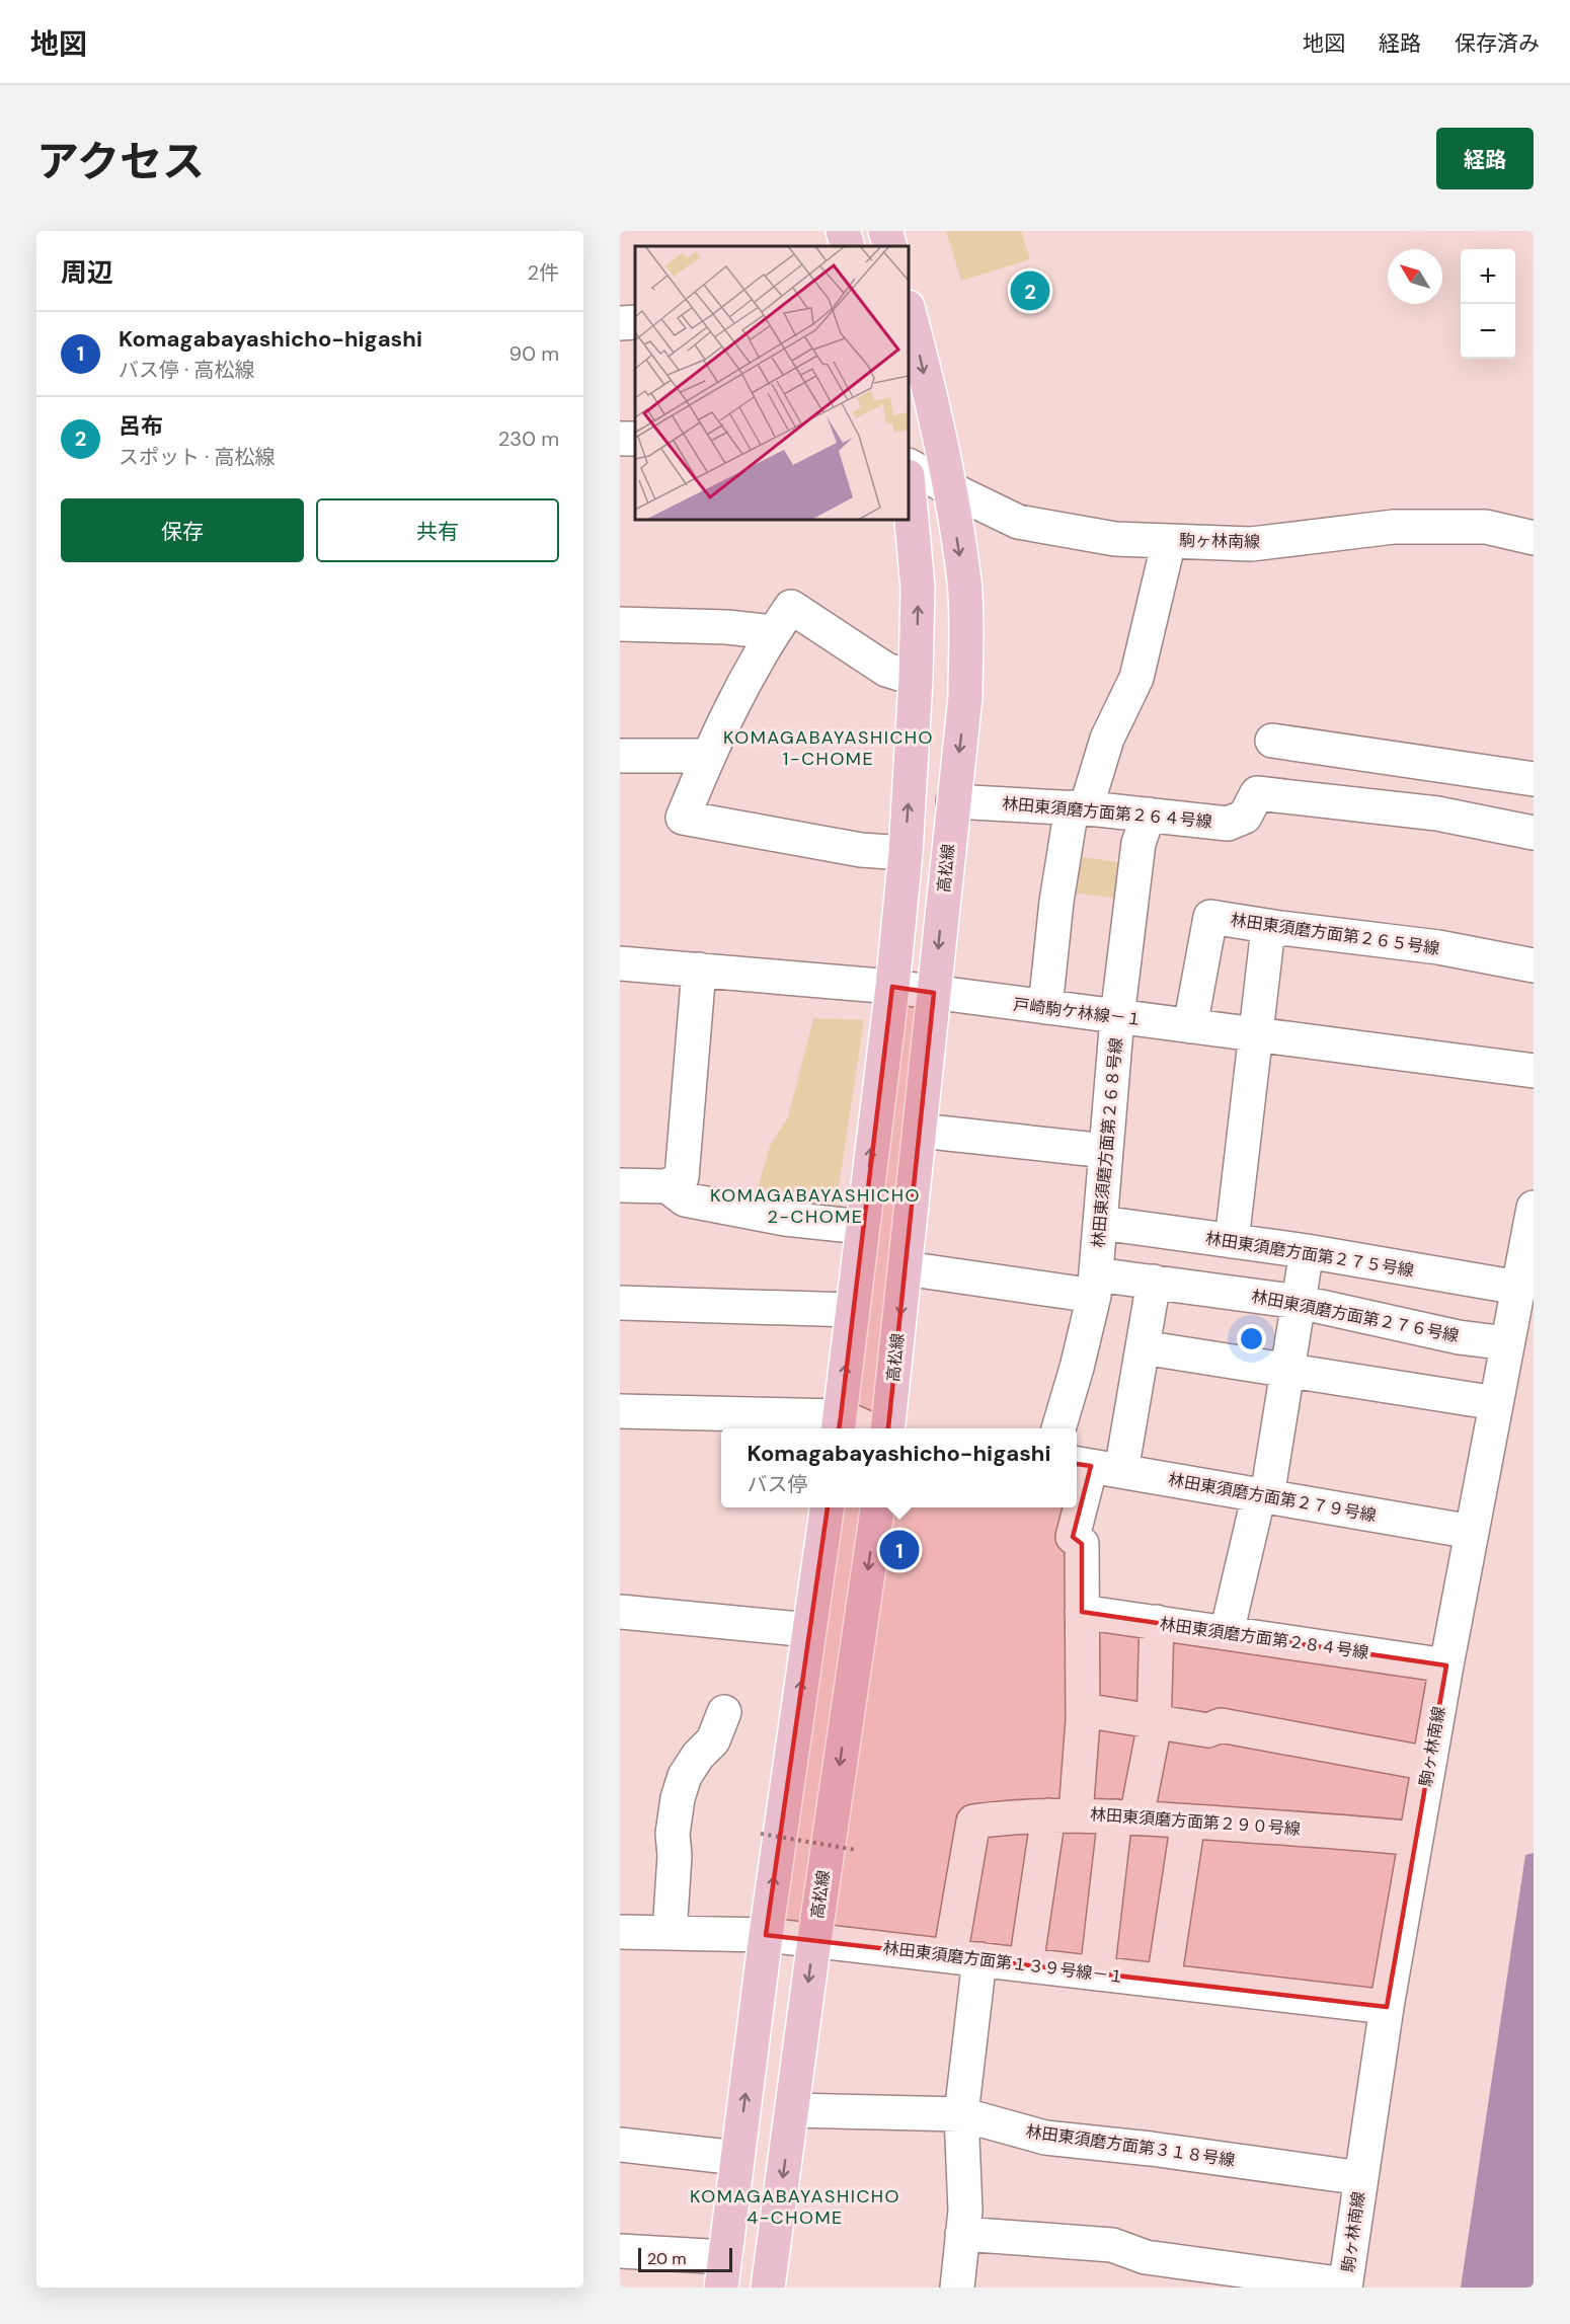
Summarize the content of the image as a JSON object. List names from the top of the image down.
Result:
{
  "streets": {
    "main road": ["高松線"],
    "street": [
      "駒ヶ林南線",
      "林田東須磨方面第２６４号線",
      "林田東須磨方面第２６５号線",
      "戸崎駒ケ林線－１",
      "林田東須磨方面第２６８号線",
      "林田東須磨方面第２７５号線",
      "林田東須磨方面第２７６号線",
      "林田東須磨方面第２７９号線",
      "林田東須磨方面第２８４号線",
      "林田東須磨方面第２９０号線",
      "林田東須磨方面第１３９号線－１",
      "林田東須磨方面第３１８号線"
    ]
  },
  "crossings": [
    ["駒ヶ林南線", "高松線"],
    ["駒ヶ林南線", "林田東須磨方面第２７５号線"],
    ["駒ヶ林南線", "林田東須磨方面第２７６号線"],
    ["駒ヶ林南線", "林田東須磨方面第２７９号線"],
    ["駒ヶ林南線", "林田東須磨方面第２８４号線"],
    ["駒ヶ林南線", "林田東須磨方面第２９０号線"],
    ["駒ヶ林南線", "林田東須磨方面第１３９号線－１"],
    ["駒ヶ林南線", "林田東須磨方面第３１８号線"],
    ["林田東須磨方面第２６４号線", "高松線"],
    ["林田東須磨方面第２６４号線", "林田東須磨方面第２６８号線"],
    ["高松線", "戸崎駒ケ林線－１"],
    ["高松線", "林田東須磨方面第２７６号線"],
    ["高松線", "林田東須磨方面第１３９号線－１"],
    ["高松線", "林田東須磨方面第３１８号線"],
    ["林田東須磨方面第２６５号線", "戸崎駒ケ林線－１"],
    ["戸崎駒ケ林線－１", "林田東須磨方面第２６８号線"],
    ["林田東須磨方面第２６８号線", "林田東須磨方面第２７５号線"],
    ["林田東須磨方面第２６８号線", "林田東須磨方面第２７６号線"],
    ["林田東須磨方面第２９０号線", "林田東須磨方面第１３９号線－１"]
  ],
  "districts": ["KOMAGABAYASHICHO 1-CHOME", "KOMAGABAYASHICHO 2-CHOME", "KOMAGABAYASHICHO 4-CHOME"],
  "scale_bar": "20 m",
  "north": "top left",
  "page": {
    "header": "地図",
    "nav": ["地図", "経路", "保存済み"],
    "title": "アクセス",
    "buttons": [
      "経路",
      ["保存", "共有"]
    ],
    "heading": ["周辺", "2件"],
    "map_buttons": ["+", "−"],
    "pins": ["2", "1"],
    "list": [
      {
        "mark": "1",
        "name": "Komagabayashicho-higashi",
        "note": "バス停 · 高松線",
        "value": "90 m"
      },
      {
        "mark": "2",
        "name": "呂布",
        "note": "スポット · 高松線",
        "value": "230 m"
      }
    ],
    "popup": ["Komagabayashicho-higashi", "バス停"],
    "scale": "20 m"
  }
}
